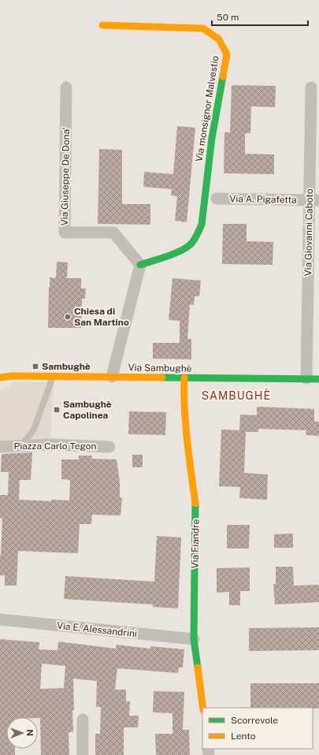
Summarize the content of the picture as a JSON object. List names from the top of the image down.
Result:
{
  "streets": {
    "street": [
      "Via monsignor Malvestio",
      "Via Giuseppe De Dona'",
      "Via A. Pigafetta",
      "Via Giovanni Caboto",
      "Via Sambughè",
      "Piazza Carlo Tegon",
      "Via Fiandre",
      "Via E. Alessandrini"
    ]
  },
  "crossings": [
    ["Via monsignor Malvestio", "Via Giuseppe De Dona'"],
    ["Via A. Pigafetta", "Via Giovanni Caboto"],
    ["Via Giovanni Caboto", "Via Sambughè"],
    ["Via Sambughè", "Via Fiandre"],
    ["Via Fiandre", "Via E. Alessandrini"]
  ],
  "districts": ["SAMBUGHÈ"],
  "places": {
    "other": ["Chiesa di San Martino"],
    "transit": ["Sambughè", "Sambughè Capolinea"]
  },
  "legend": ["Scorrevole", "Lento"],
  "scale_bar": "50 m",
  "north": "right"
}
